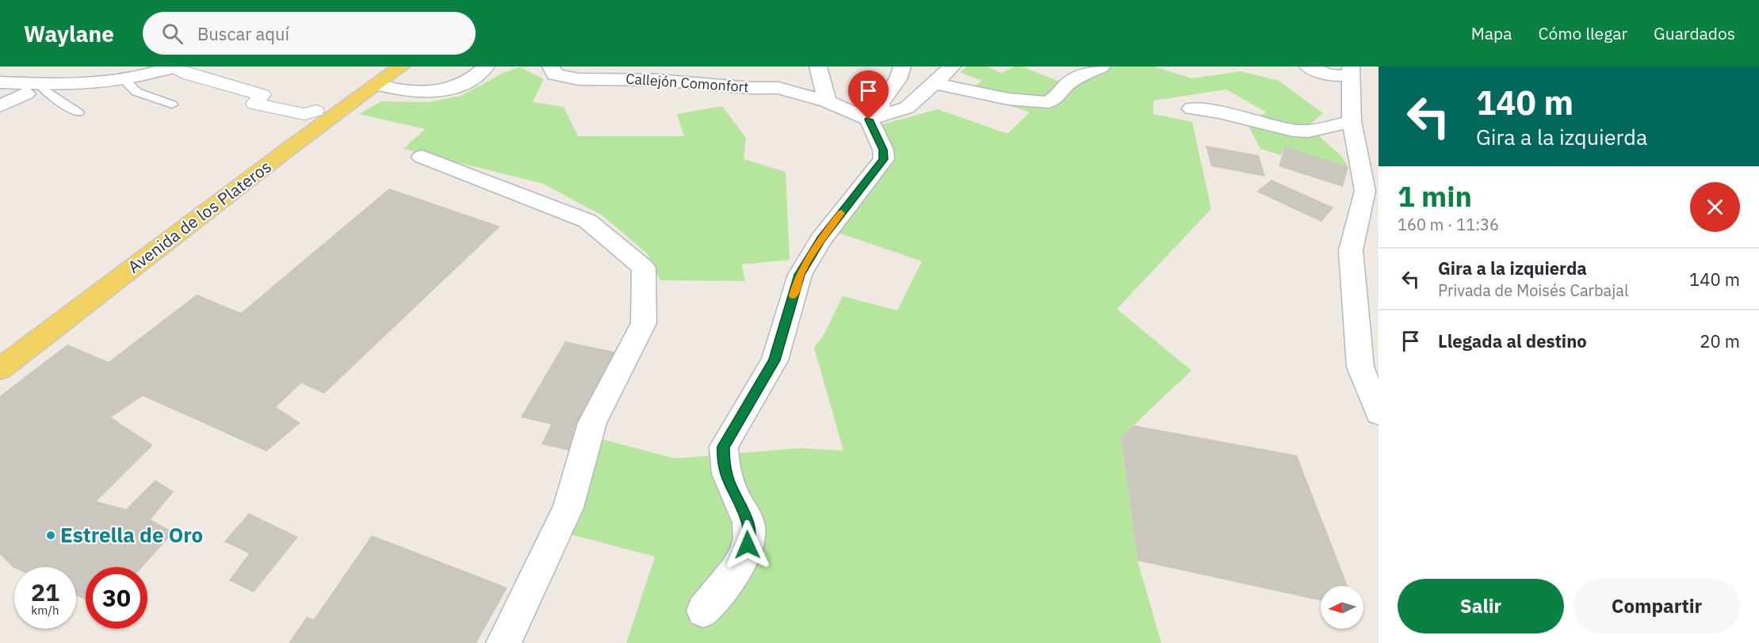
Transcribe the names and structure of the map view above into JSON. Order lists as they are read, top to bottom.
{
  "streets": {
    "main road": ["Avenida de los Plateros"],
    "street": ["Callejón Comonfort"]
  },
  "places": ["Estrella de Oro"],
  "north": "left",
  "page": {
    "header": "Waylane",
    "search": "Buscar aquí",
    "nav": ["Mapa", "Cómo llegar", "Guardados"],
    "turn": ["140 m", "Gira a la izquierda"],
    "heading": ["1 min", "160 m · 11:36"],
    "list": [
      {
        "name": "Gira a la izquierda",
        "note": "Privada de Moisés Carbajal",
        "value": "140 m"
      },
      {
        "name": "Llegada al destino",
        "value": "20 m"
      }
    ],
    "speed": "21 km/h",
    "limit": "30",
    "buttons": ["Salir", "Compartir"]
  }
}
